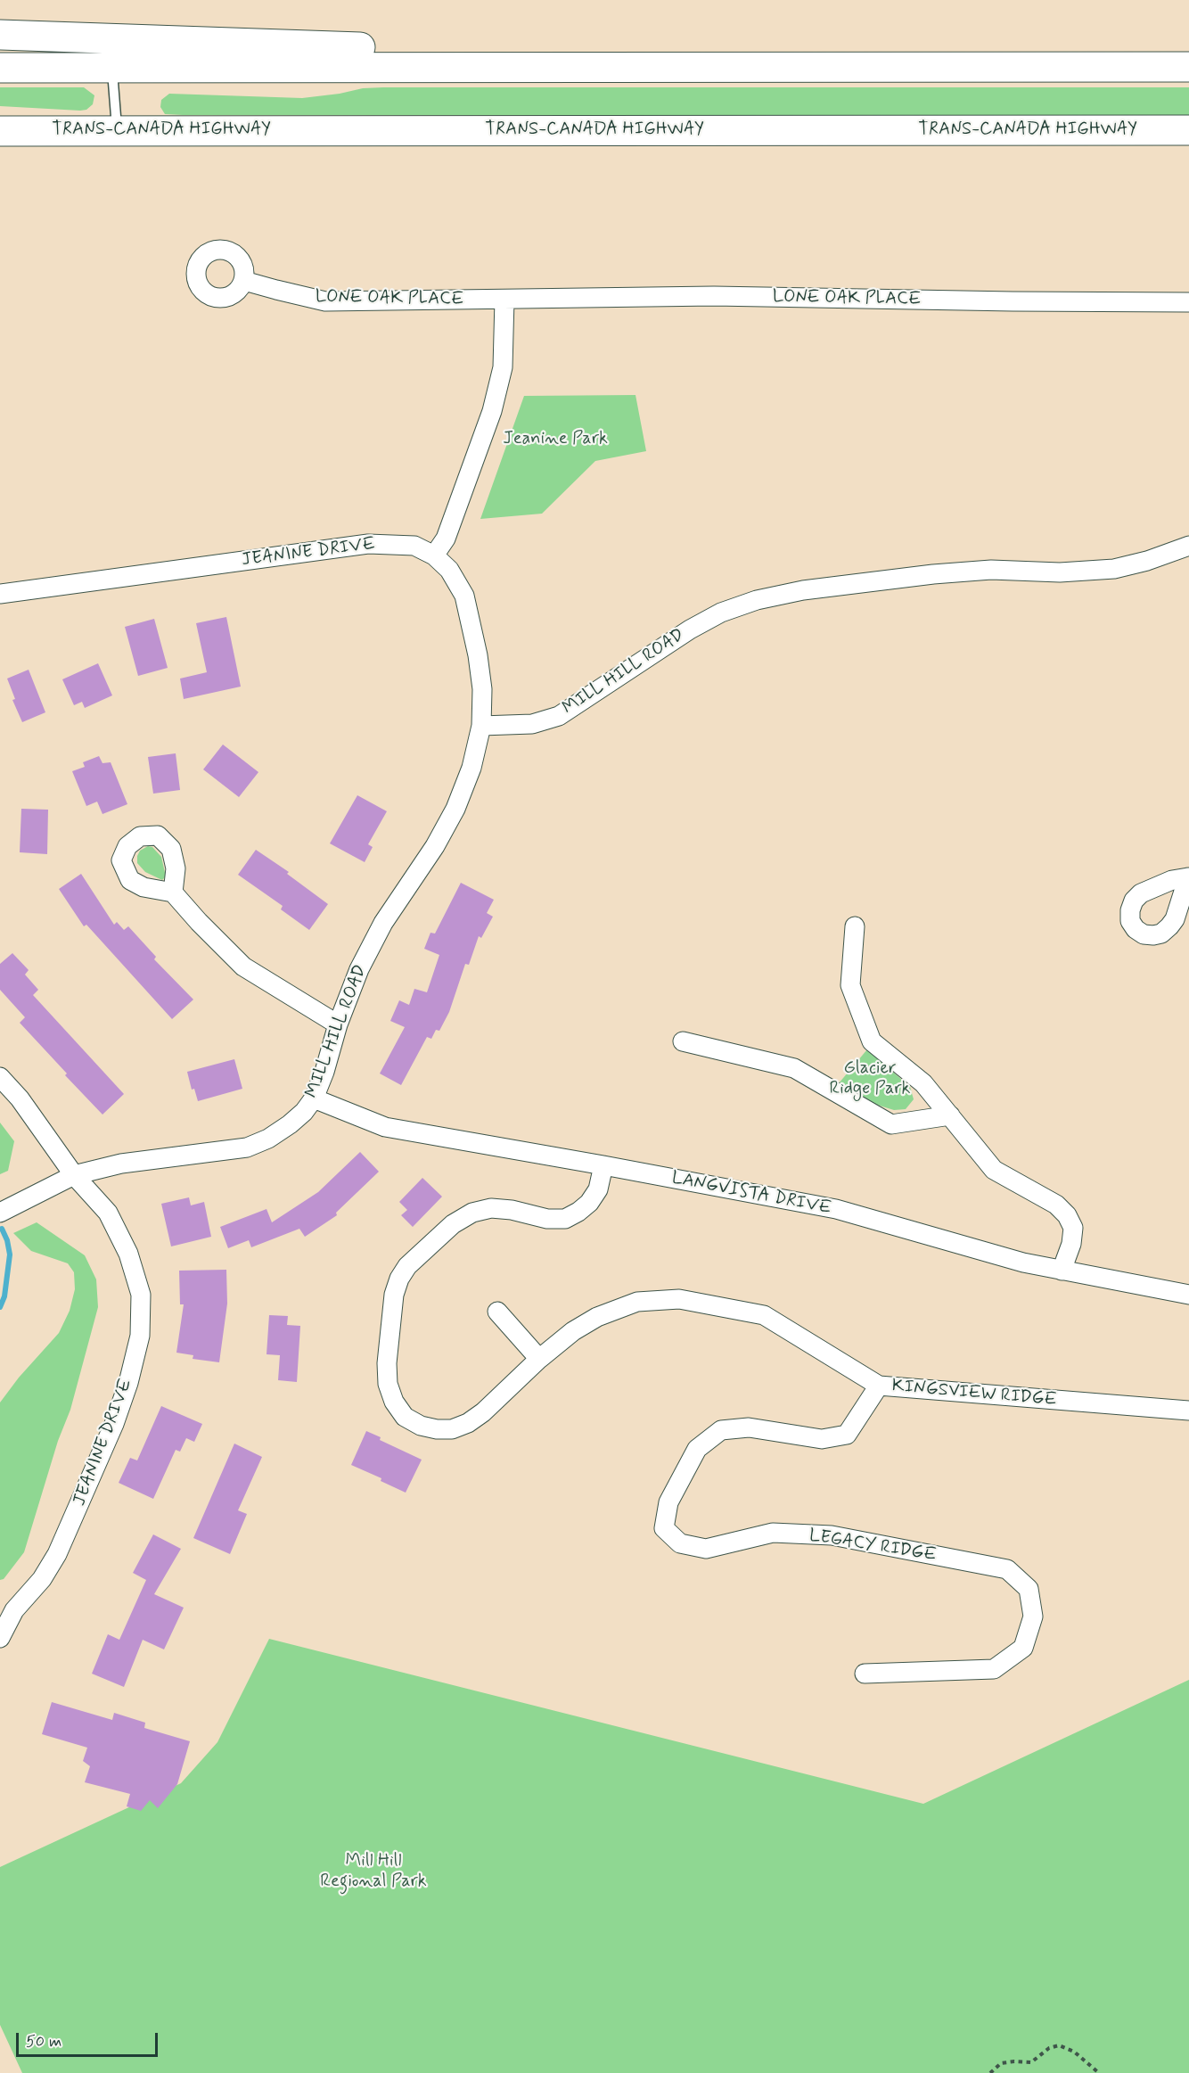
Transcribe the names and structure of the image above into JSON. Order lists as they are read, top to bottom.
{
  "streets": {
    "highway": ["TRANS-CANADA HIGHWAY"],
    "street": [
      "LONE OAK PLACE",
      "JEANINE DRIVE",
      "MILL HILL ROAD",
      "LANGVISTA DRIVE",
      "KINGSVIEW RIDGE",
      "LEGACY RIDGE"
    ]
  },
  "crossings": [
    ["JEANINE DRIVE", "MILL HILL ROAD"],
    ["MILL HILL ROAD", "LANGVISTA DRIVE"],
    ["LANGVISTA DRIVE", "KINGSVIEW RIDGE"],
    ["KINGSVIEW RIDGE", "LEGACY RIDGE"]
  ],
  "parks": ["Jeanine Park", "Glacier Ridge Park", "Mill Hill Regional Park"],
  "scale_bar": "50 m"
}
